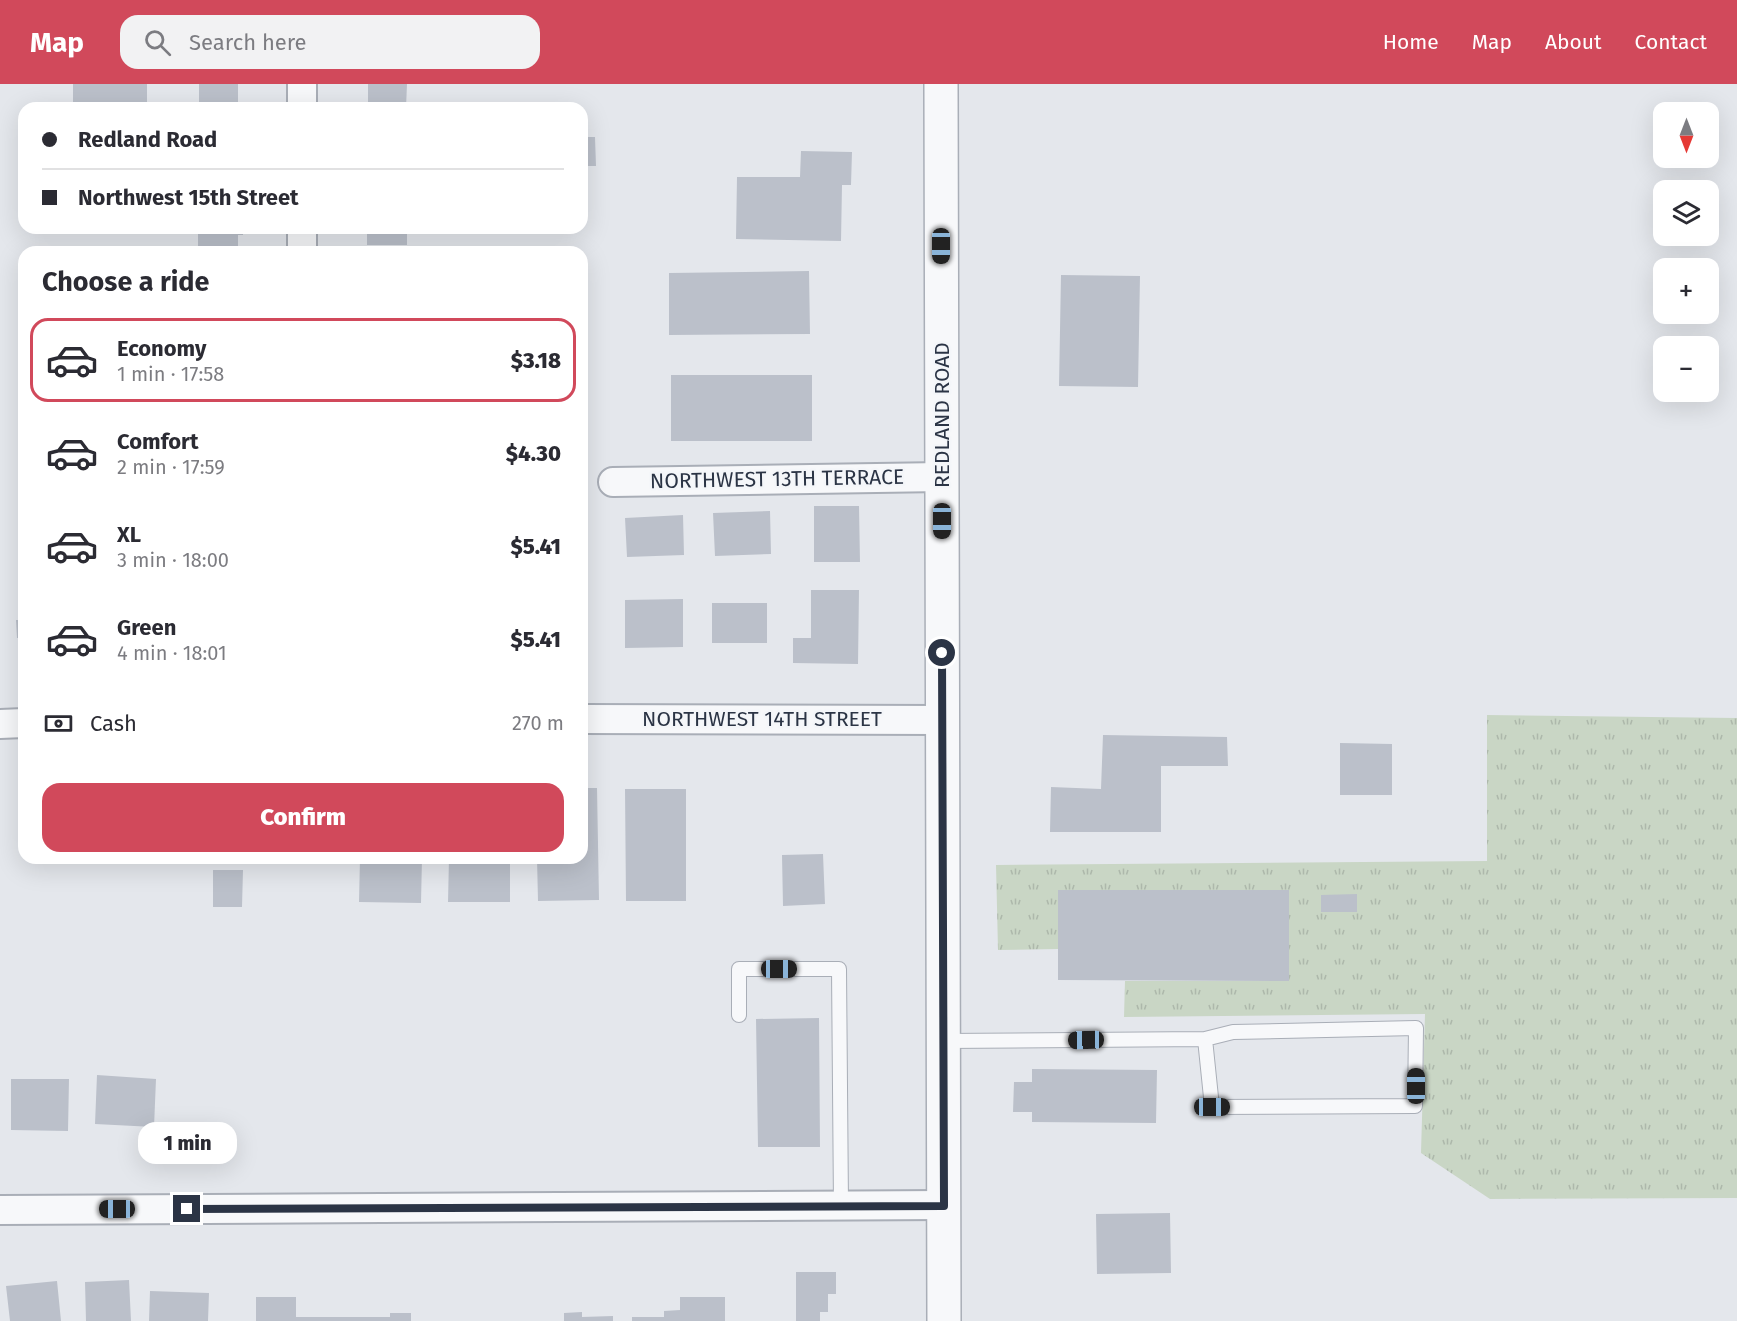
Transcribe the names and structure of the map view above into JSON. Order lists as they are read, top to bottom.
{
  "streets": {
    "street": ["REDLAND ROAD", "NORTHWEST 13TH TERRACE", "NORTHWEST 14TH STREET"]
  },
  "crossings": [
    ["REDLAND ROAD", "NORTHWEST 13TH TERRACE"],
    ["REDLAND ROAD", "NORTHWEST 14TH STREET"]
  ],
  "north": "bottom",
  "page": {
    "header": "Map",
    "search": "Search here",
    "nav": [
      "Home",
      "Map",
      "About",
      "Contact"
    ],
    "map_buttons": ["+", "−"],
    "banner": ["Redland Road", "Northwest 15th Street"],
    "heading": "Choose a ride",
    "list": [
      {
        "name": "Economy",
        "note": "1 min · 17:58",
        "value": "$3.18"
      },
      {
        "name": "Comfort",
        "note": "2 min · 17:59",
        "value": "$4.30"
      },
      {
        "name": "XL",
        "note": "3 min · 18:00",
        "value": "$5.41"
      },
      {
        "name": "Green",
        "note": "4 min · 18:01",
        "value": "$5.41"
      }
    ],
    "pay": ["Cash", "270 m"],
    "buttons": "Confirm",
    "bubble": "1 min"
  }
}
